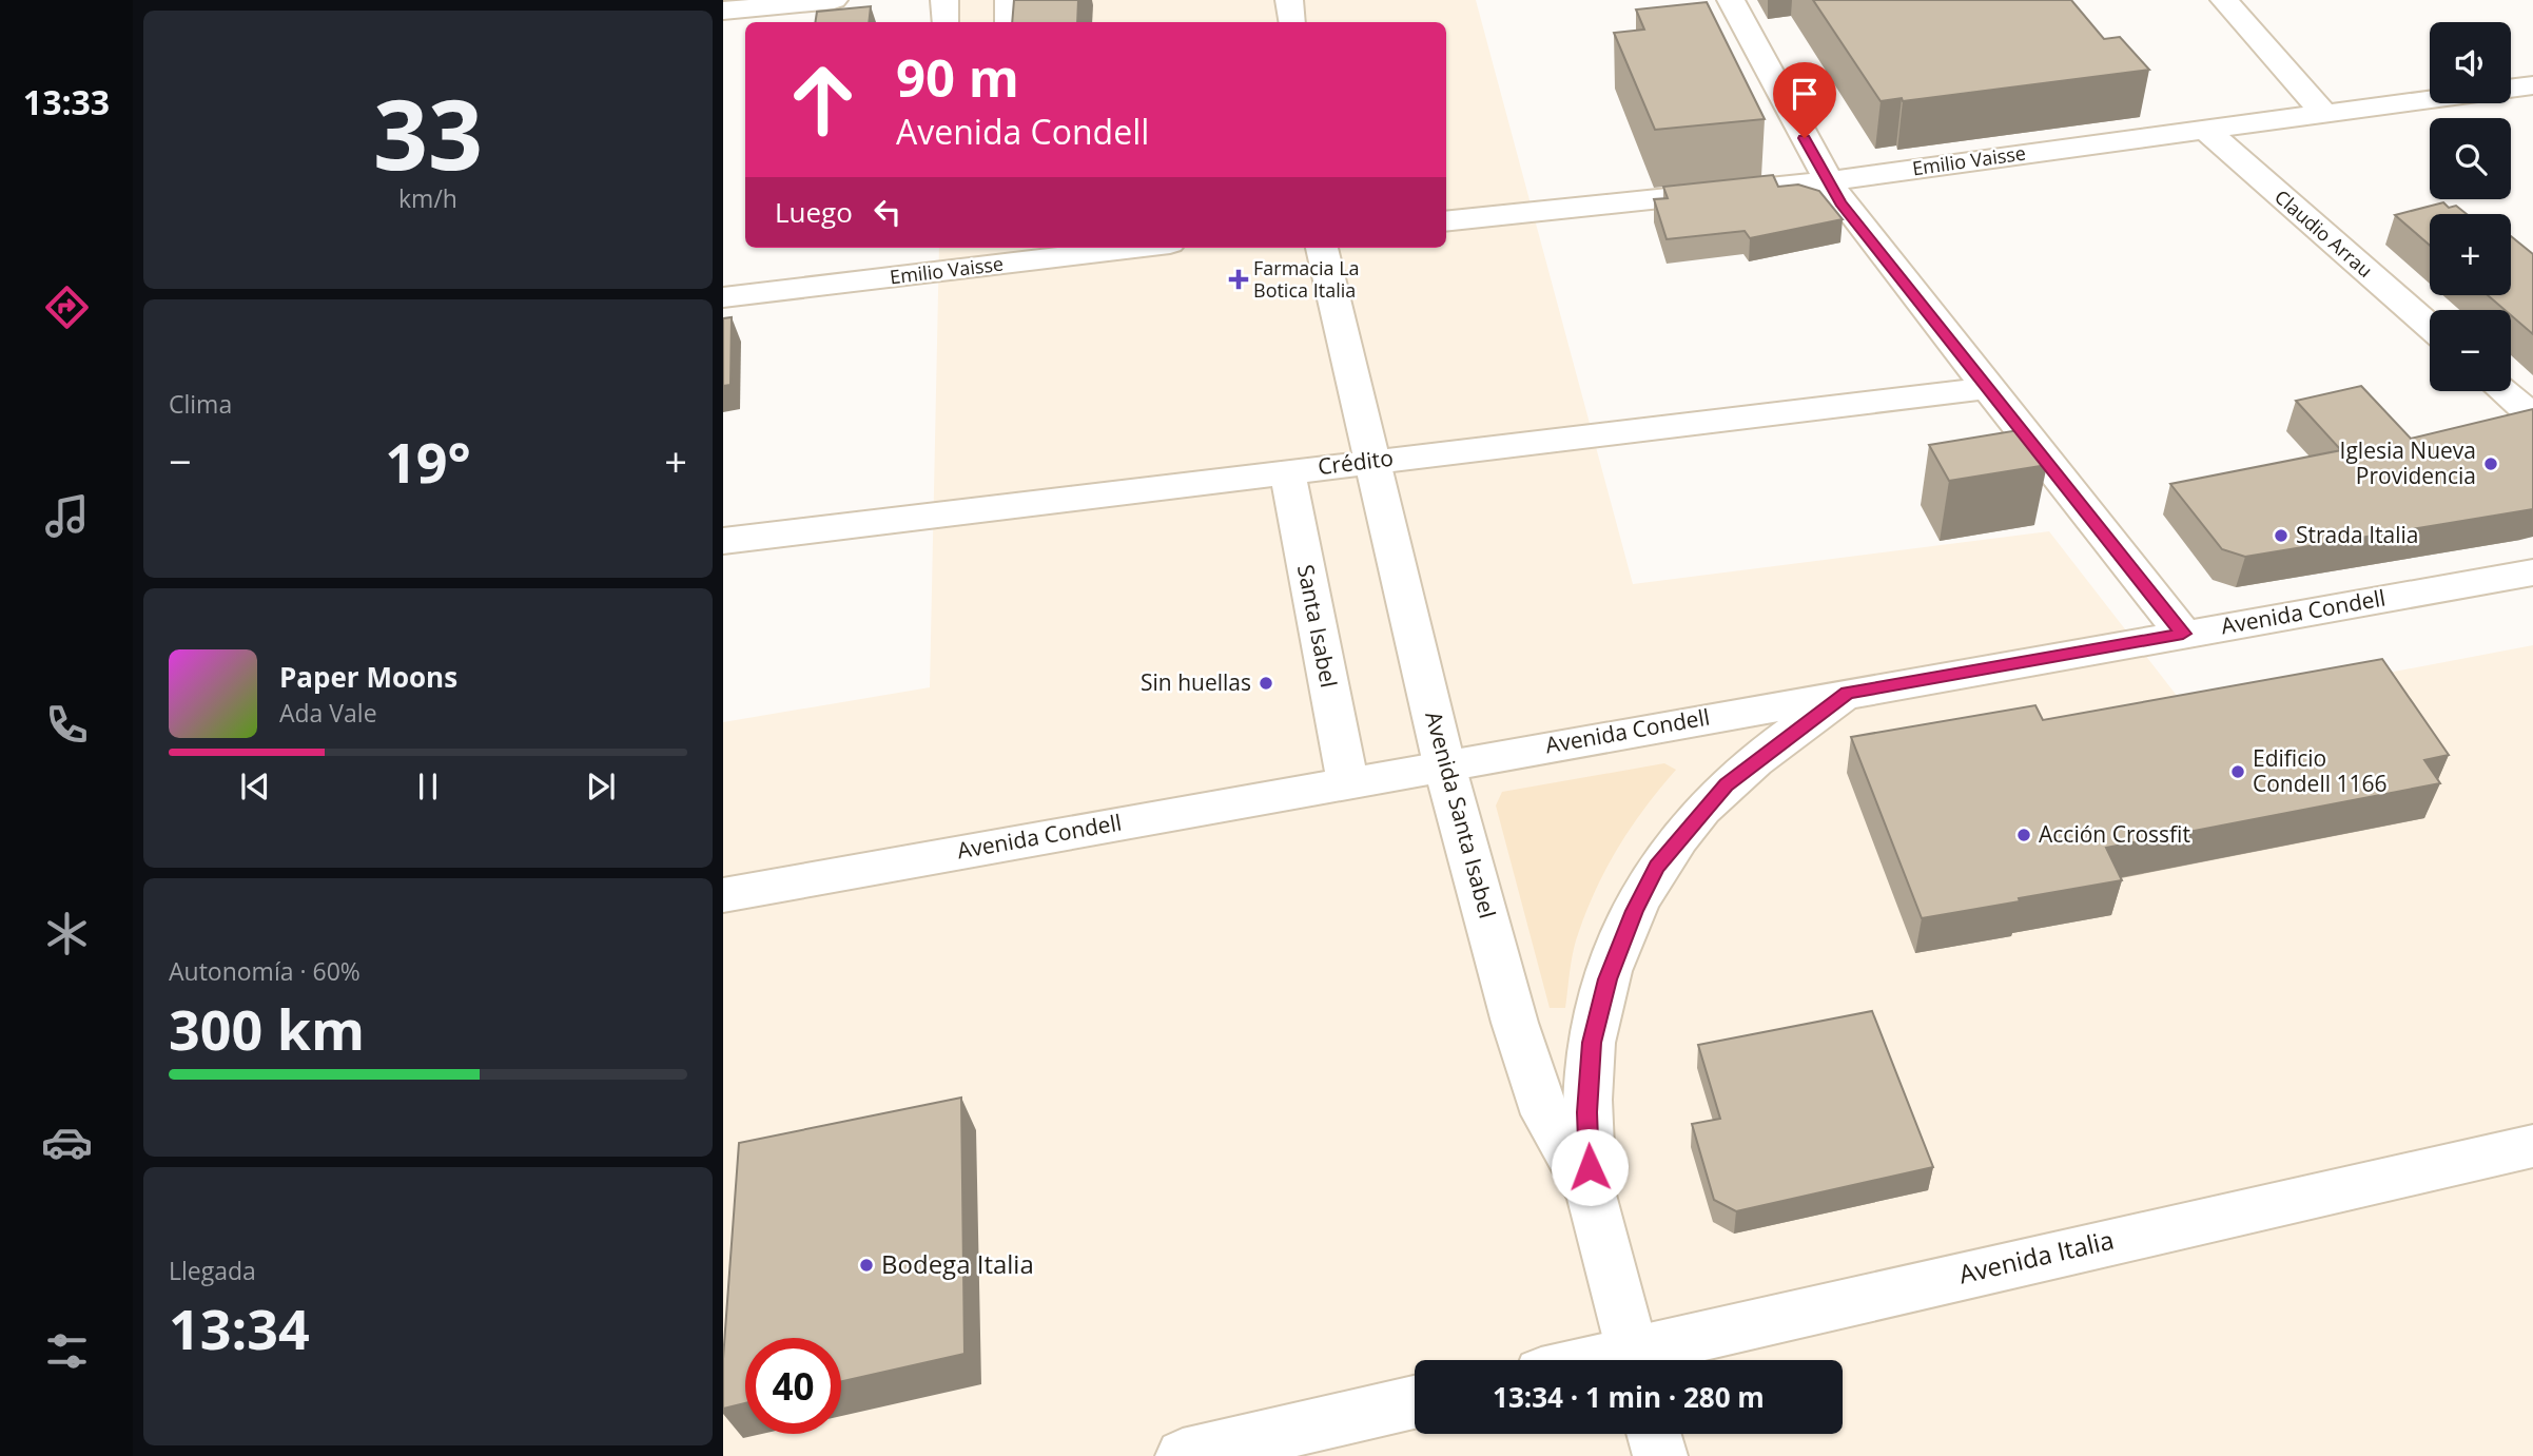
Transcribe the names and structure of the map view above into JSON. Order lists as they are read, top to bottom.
{
  "streets": {
    "street": [
      "Emilio Vaisse",
      "Claudio Arrau",
      "Crédito",
      "Avenida Condell",
      "Santa Isabel",
      "Avenida Santa Isabel",
      "Avenida Italia"
    ]
  },
  "crossings": [
    ["Emilio Vaisse", "Claudio Arrau"],
    ["Crédito", "Santa Isabel"],
    ["Crédito", "Avenida Santa Isabel"],
    ["Avenida Condell", "Santa Isabel"],
    ["Avenida Condell", "Avenida Santa Isabel"]
  ],
  "places": {
    "health": ["Farmacia La Botica Italia"],
    "other": [
      "Iglesia Nueva Providencia",
      "Strada Italia",
      "Sin huellas",
      "Edificio Condell 1166",
      "Acción Crossfit",
      "Bodega Italia"
    ]
  },
  "page": {
    "tabs": "13:33",
    "tile": [
      ["33", "km/h"],
      "Clima",
      ["Autonomía · 60%", "300 km"],
      ["Llegada", "13:34"]
    ],
    "map_buttons": ["+", "−"],
    "turn": ["90 m", "Avenida Condell"],
    "then": "Luego",
    "heat": ["−", "19°", "+"],
    "song": ["Paper Moons", "Ada Vale"],
    "limit": "40",
    "trip": "13:34 · 1 min · 280 m"
  }
}
